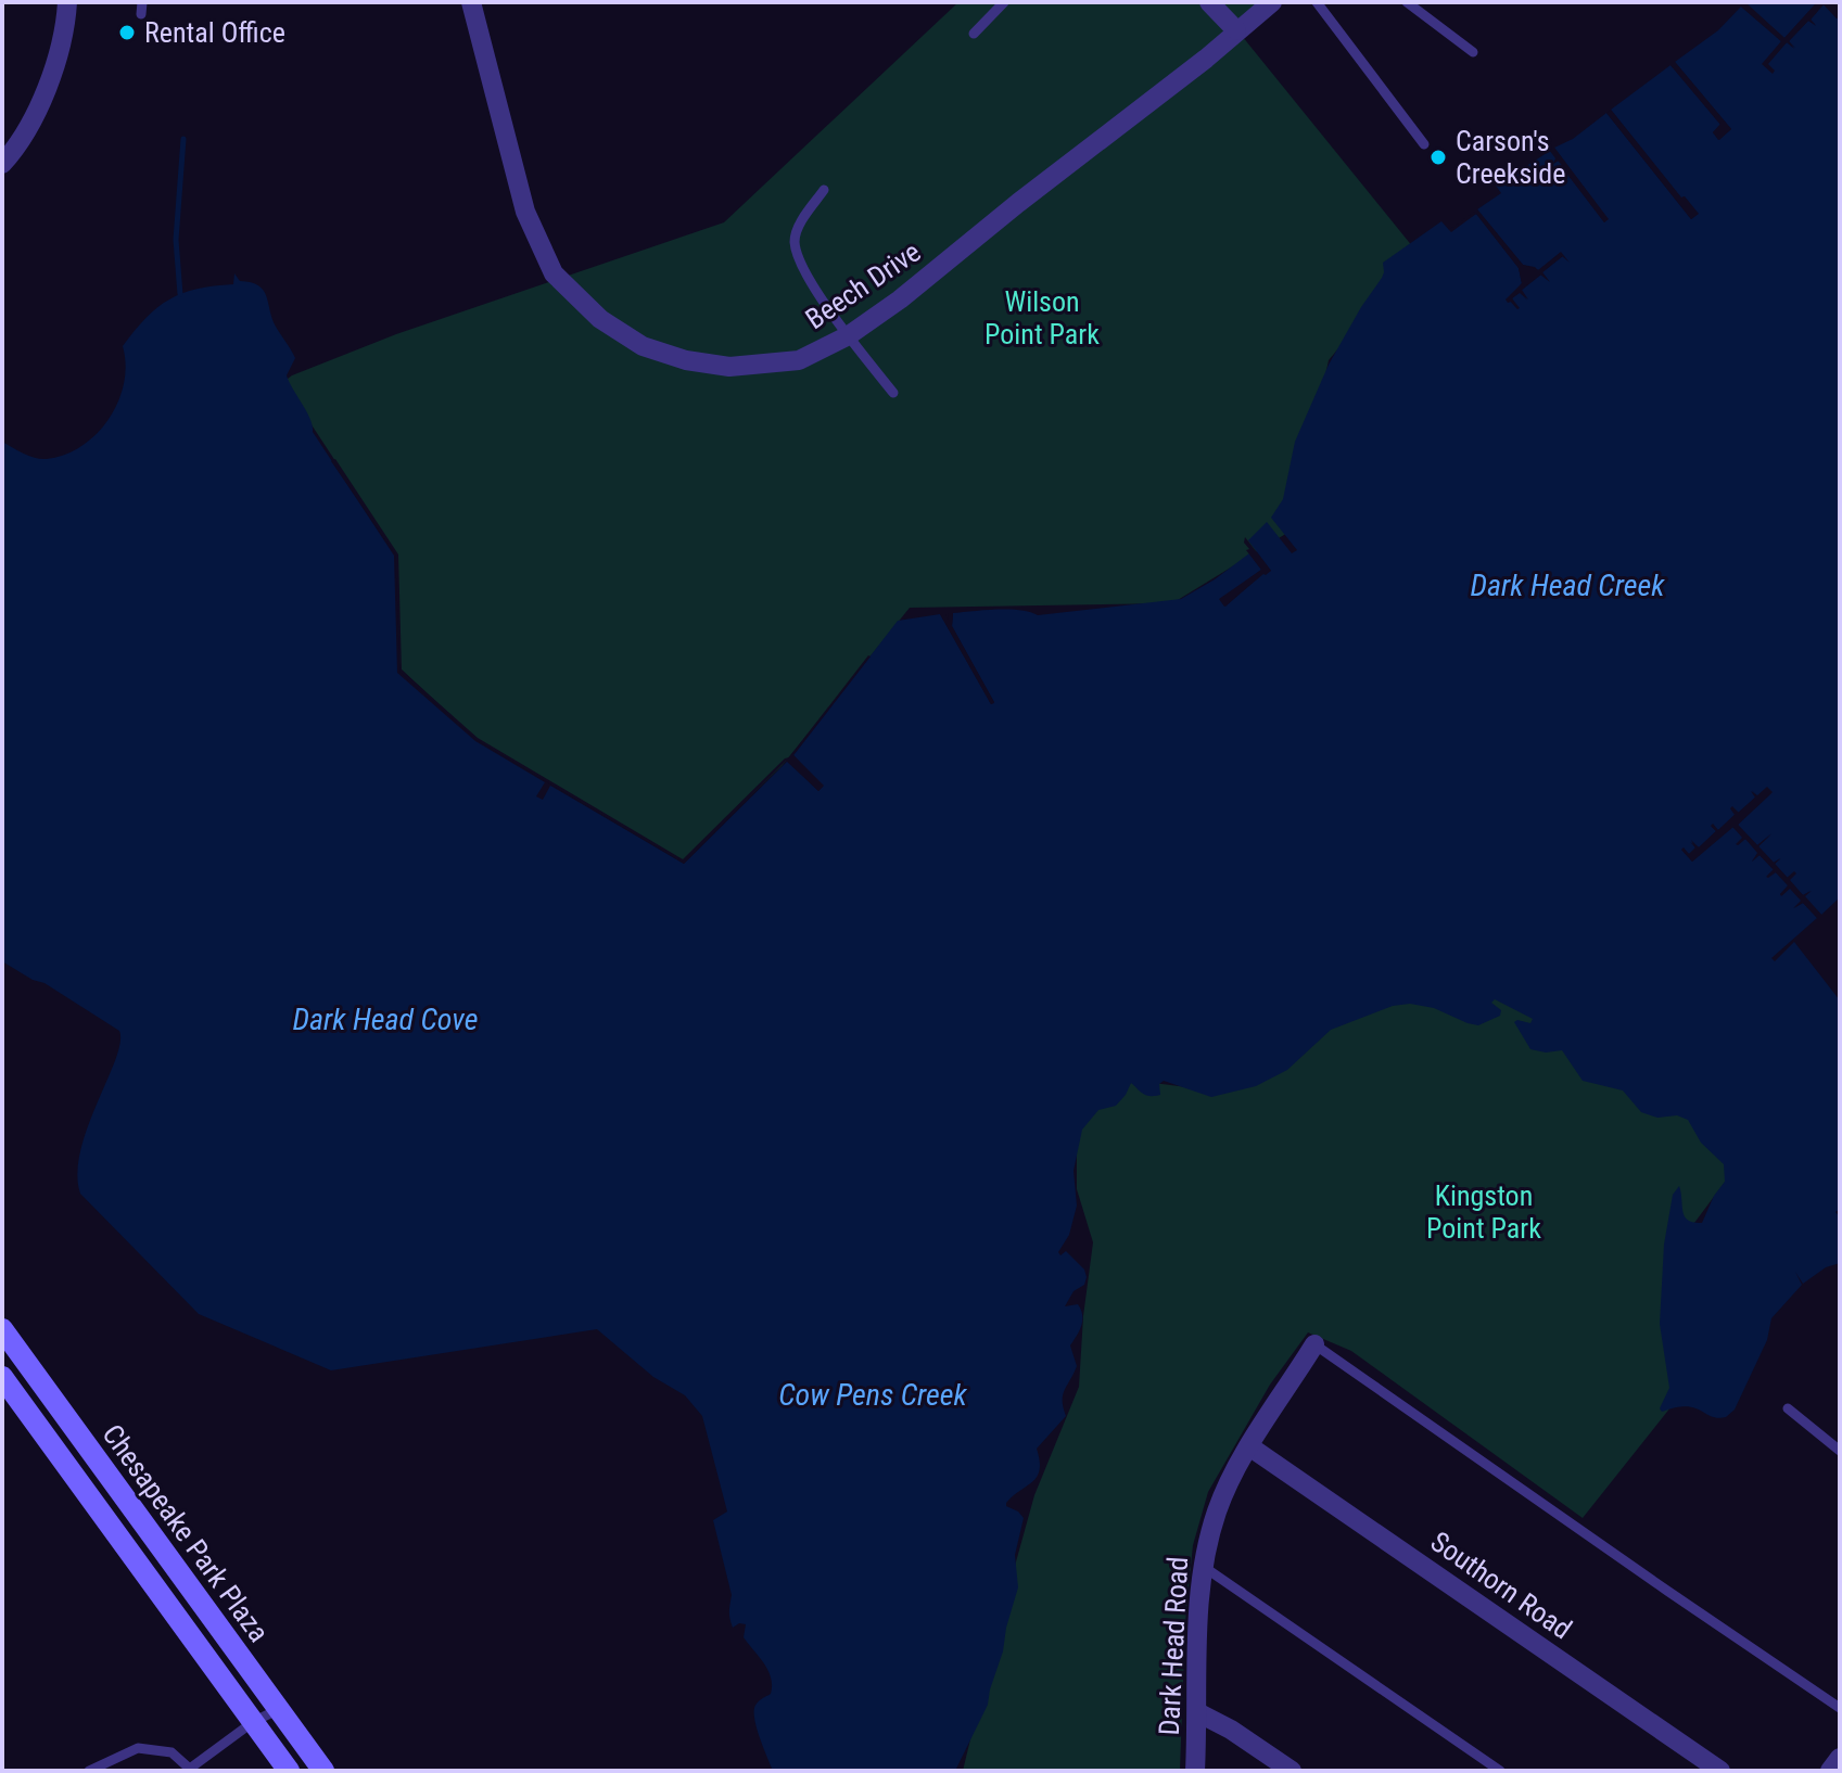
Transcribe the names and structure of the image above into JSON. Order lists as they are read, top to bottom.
{
  "streets": {
    "street": [
      "Beech Drive",
      "Chesapeake Park Plaza",
      "Southorn Road",
      "Dark Head Road"
    ]
  },
  "crossings": [
    ["Southorn Road", "Dark Head Road"]
  ],
  "water": ["Dark Head Creek", "Dark Head Cove", "Cow Pens Creek"],
  "parks": ["Wilson Point Park", "Kingston Point Park"],
  "places": ["Rental Office", "Carson's Creekside"]
}
